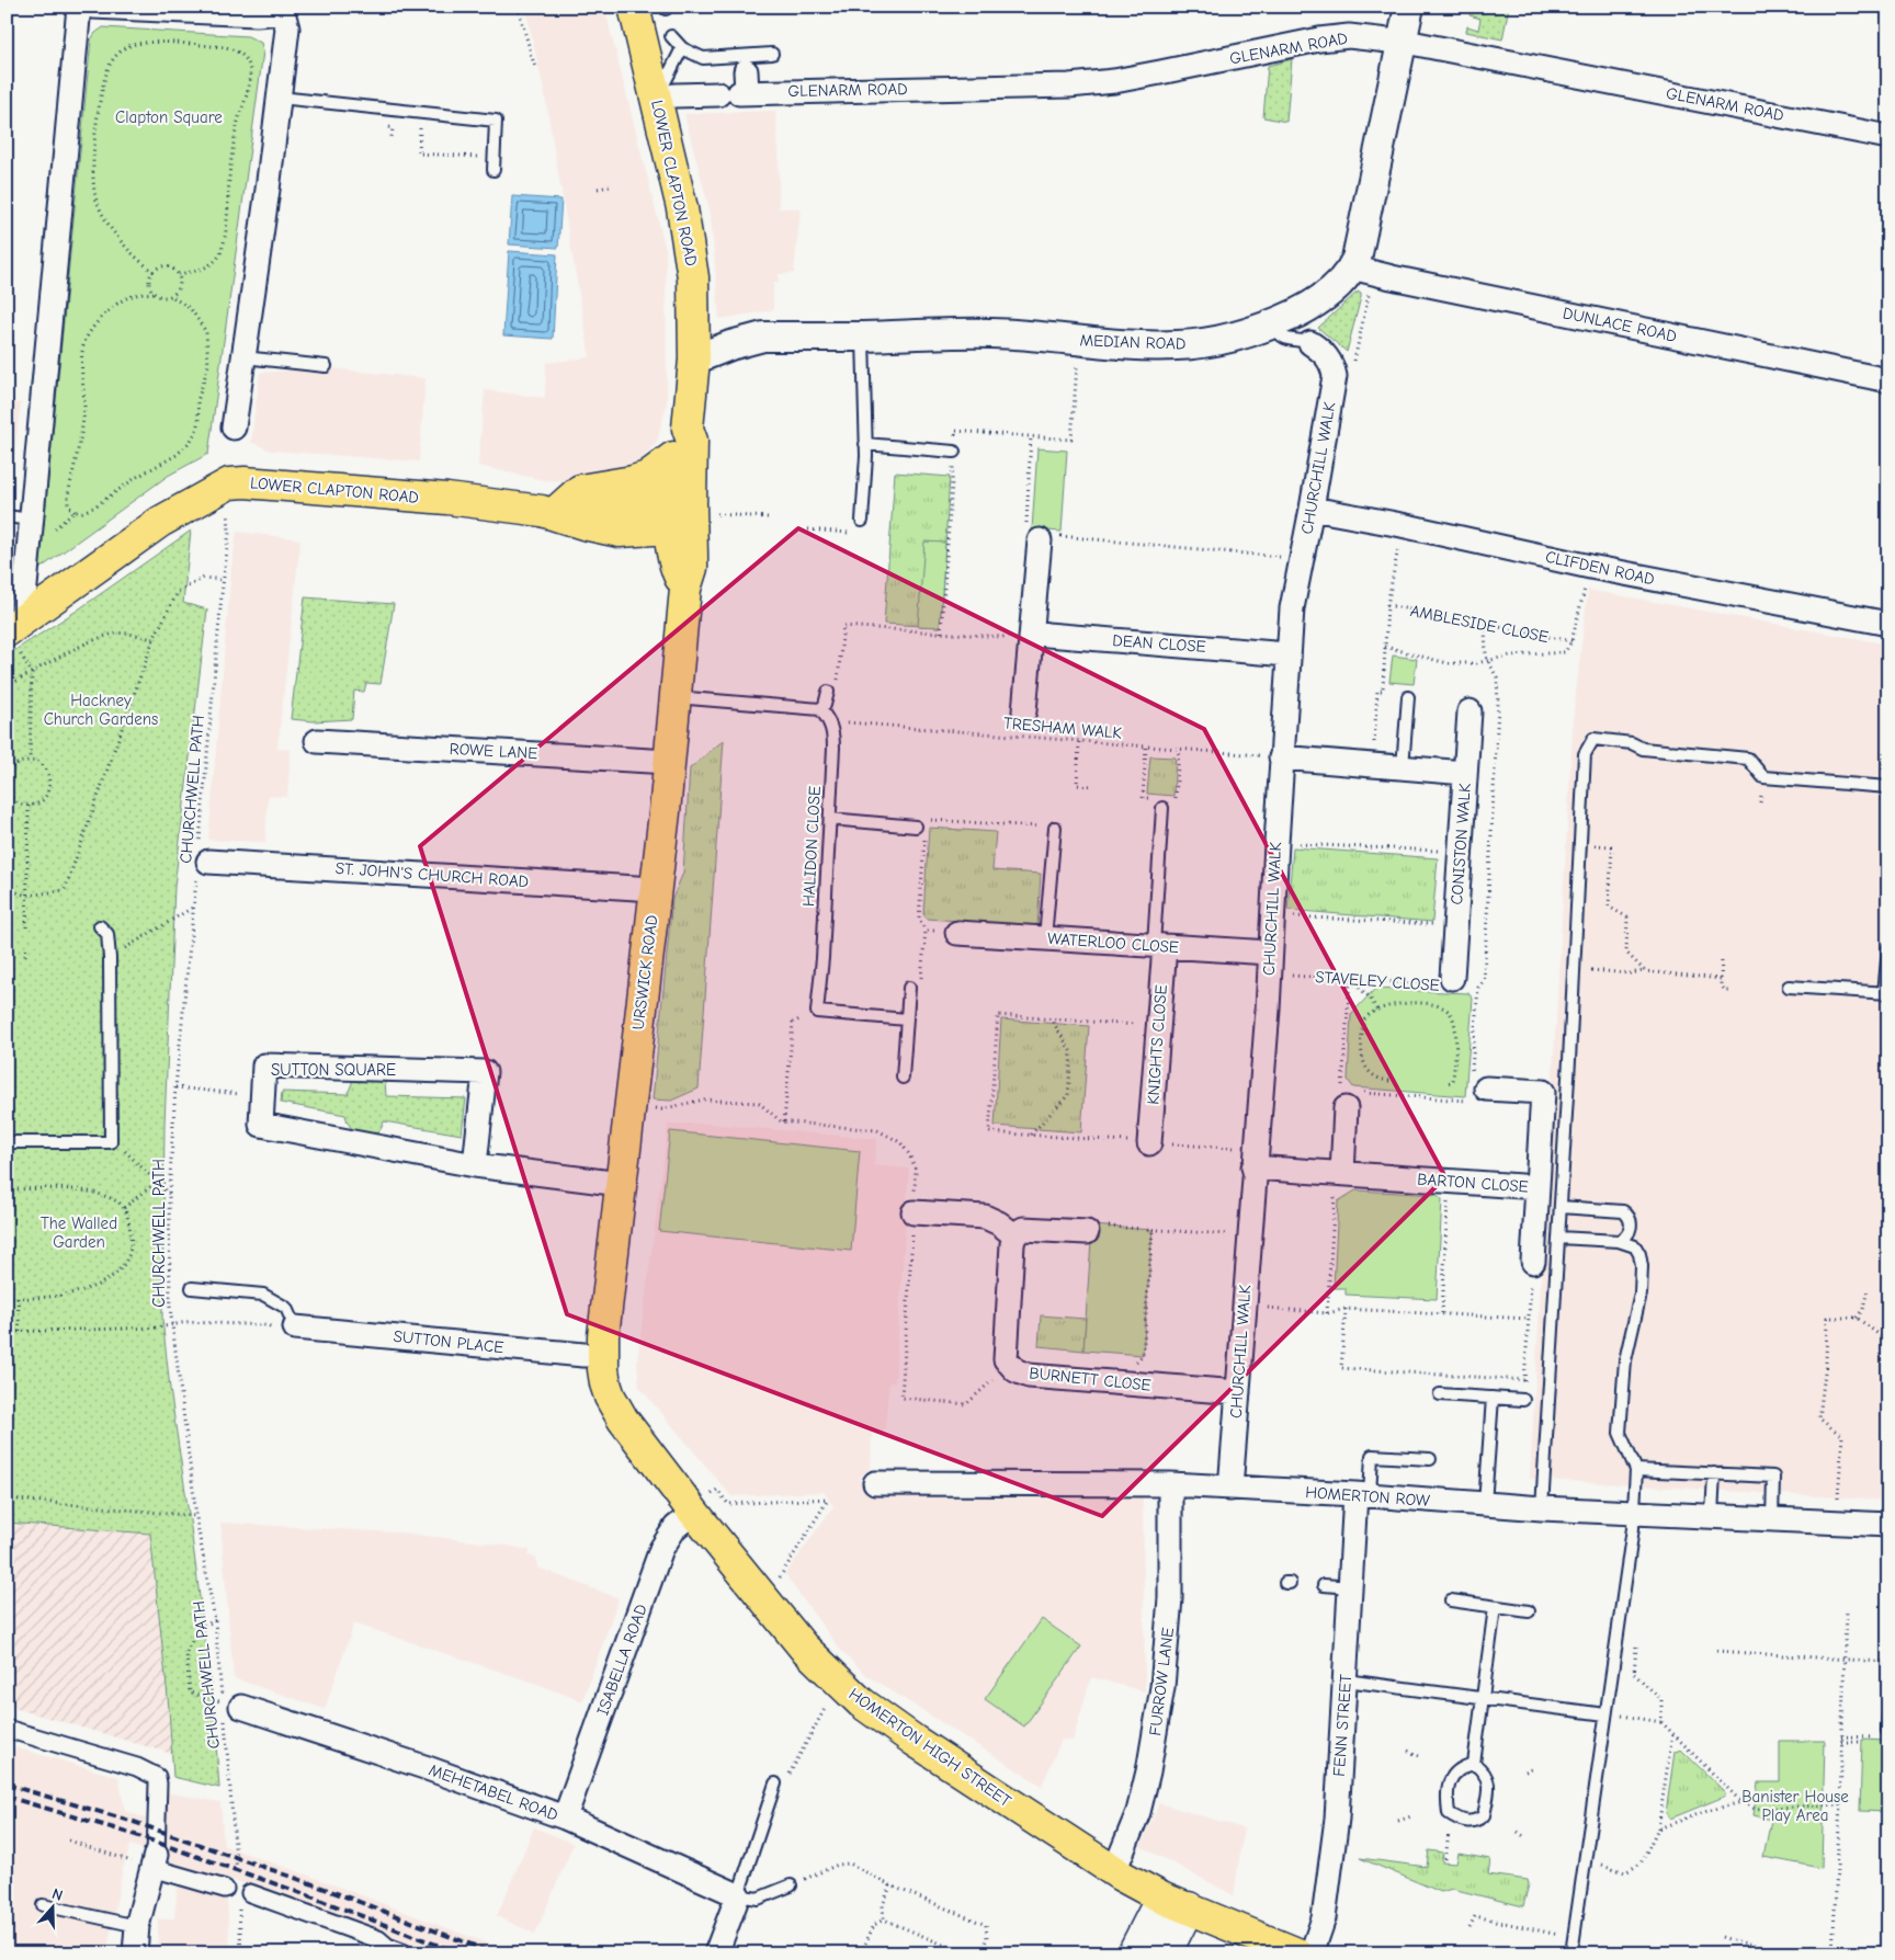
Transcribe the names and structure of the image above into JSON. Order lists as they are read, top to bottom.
{
  "streets": {
    "main road": ["LOWER CLAPTON ROAD", "URSWICK ROAD", "HOMERTON HIGH STREET"],
    "street": [
      "GLENARM ROAD",
      "DUNLACE ROAD",
      "MEDIAN ROAD",
      "CHURCHILL WALK",
      "CLIFDEN ROAD",
      "DEAN CLOSE",
      "ROWE LANE",
      "CONISTON WALK",
      "ST. JOHN'S CHURCH ROAD",
      "WATERLOO CLOSE",
      "KNIGHTS CLOSE",
      "SUTTON SQUARE",
      "BARTON CLOSE",
      "SUTTON PLACE",
      "BURNETT CLOSE",
      "HOMERTON ROW",
      "ISABELLA ROAD",
      "FURROW LANE",
      "FENN STREET",
      "MEHETABEL ROAD"
    ],
    "lane": ["HALIDON CLOSE"],
    "path": [
      "AMBLESIDE CLOSE",
      "TRESHAM WALK",
      "CHURCHWELL PATH",
      "STAVELEY CLOSE"
    ]
  },
  "crossings": [
    ["GLENARM ROAD", "LOWER CLAPTON ROAD"],
    ["GLENARM ROAD", "MEDIAN ROAD"],
    ["LOWER CLAPTON ROAD", "MEDIAN ROAD"],
    ["LOWER CLAPTON ROAD", "URSWICK ROAD"],
    ["DUNLACE ROAD", "MEDIAN ROAD"],
    ["MEDIAN ROAD", "CHURCHILL WALK"],
    ["CHURCHILL WALK", "CLIFDEN ROAD"],
    ["CHURCHILL WALK", "DEAN CLOSE"],
    ["CHURCHILL WALK", "TRESHAM WALK"],
    ["CHURCHILL WALK", "WATERLOO CLOSE"],
    ["CHURCHILL WALK", "BARTON CLOSE"],
    ["CHURCHILL WALK", "BURNETT CLOSE"],
    ["CHURCHILL WALK", "HOMERTON ROW"],
    ["CLIFDEN ROAD", "AMBLESIDE CLOSE"],
    ["ROWE LANE", "URSWICK ROAD"],
    ["CHURCHWELL PATH", "ST. JOHN'S CHURCH ROAD"],
    ["CHURCHWELL PATH", "MEHETABEL ROAD"],
    ["CONISTON WALK", "STAVELEY CLOSE"],
    ["ST. JOHN'S CHURCH ROAD", "URSWICK ROAD"],
    ["WATERLOO CLOSE", "KNIGHTS CLOSE"],
    ["URSWICK ROAD", "SUTTON SQUARE"],
    ["URSWICK ROAD", "SUTTON PLACE"],
    ["URSWICK ROAD", "HOMERTON HIGH STREET"],
    ["SUTTON PLACE", "HOMERTON HIGH STREET"],
    ["HOMERTON ROW", "FURROW LANE"],
    ["HOMERTON ROW", "FENN STREET"],
    ["ISABELLA ROAD", "HOMERTON HIGH STREET"],
    ["ISABELLA ROAD", "MEHETABEL ROAD"],
    ["FURROW LANE", "HOMERTON HIGH STREET"]
  ],
  "parks": [
    "Clapton Square",
    "Hackney Church Gardens",
    "The Walled Garden",
    "Banister House Play Area"
  ],
  "north": "top"
}
